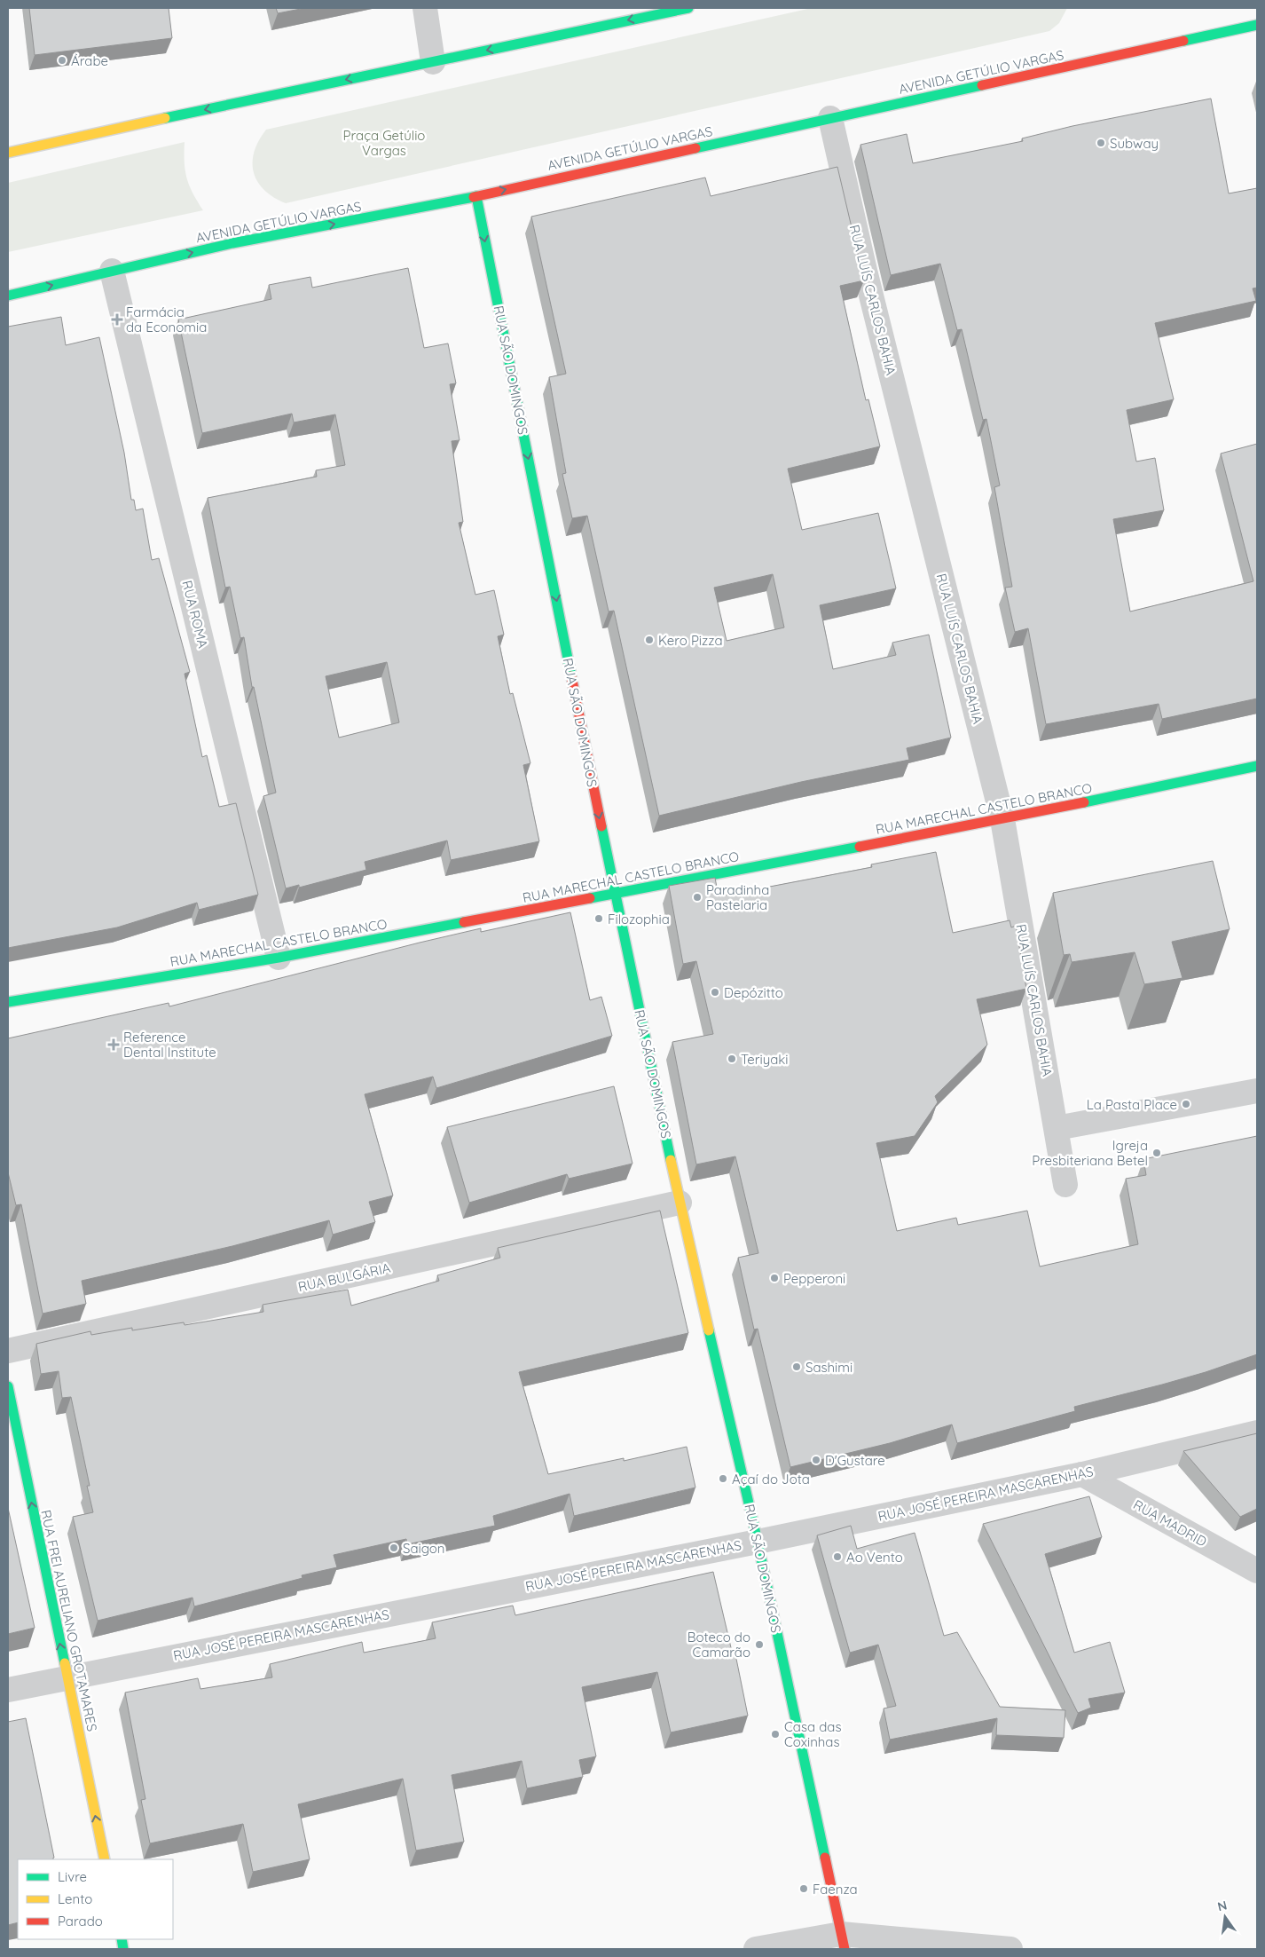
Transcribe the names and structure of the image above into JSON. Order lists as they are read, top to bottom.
{
  "streets": {
    "street": [
      "AVENIDA GETÚLIO VARGAS",
      "RUA LUÍS CARLOS BAHIA",
      "RUA SÃO DOMINGOS",
      "RUA ROMA",
      "RUA MARECHAL CASTELO BRANCO",
      "RUA BULGÁRIA",
      "RUA JOSÉ PEREIRA MASCARENHAS",
      "RUA MADRID",
      "RUA FREI AURELIANO GROTAMARES"
    ]
  },
  "crossings": [
    ["AVENIDA GETÚLIO VARGAS", "RUA LUÍS CARLOS BAHIA"],
    ["AVENIDA GETÚLIO VARGAS", "RUA SÃO DOMINGOS"],
    ["AVENIDA GETÚLIO VARGAS", "RUA ROMA"],
    ["RUA LUÍS CARLOS BAHIA", "RUA MARECHAL CASTELO BRANCO"],
    ["RUA SÃO DOMINGOS", "RUA MARECHAL CASTELO BRANCO"],
    ["RUA SÃO DOMINGOS", "RUA BULGÁRIA"],
    ["RUA SÃO DOMINGOS", "RUA JOSÉ PEREIRA MASCARENHAS"],
    ["RUA ROMA", "RUA MARECHAL CASTELO BRANCO"],
    ["RUA JOSÉ PEREIRA MASCARENHAS", "RUA MADRID"],
    ["RUA JOSÉ PEREIRA MASCARENHAS", "RUA FREI AURELIANO GROTAMARES"]
  ],
  "one_way": ["AVENIDA GETÚLIO VARGAS", "RUA SÃO DOMINGOS", "RUA FREI AURELIANO GROTAMARES"],
  "parks": ["Praça Getúlio Vargas"],
  "places": {
    "other": [
      "Árabe",
      "Subway",
      "Kero Pizza",
      "Paradinha Pastelaria",
      "Filozophia",
      "Depózitto",
      "Teriyaki",
      "La Pasta Place",
      "Igreja Presbiteriana Betel",
      "Pepperoni",
      "Sashimi",
      "D'Gustare",
      "Açaí do Jota",
      "Saigon",
      "Ao Vento",
      "Boteco do Camarão",
      "Casa das Coxinhas",
      "Faenza"
    ],
    "health": ["Farmácia da Economia", "Reference Dental Institute"]
  },
  "legend": ["Livre", "Lento", "Parado"],
  "north": "top"
}
